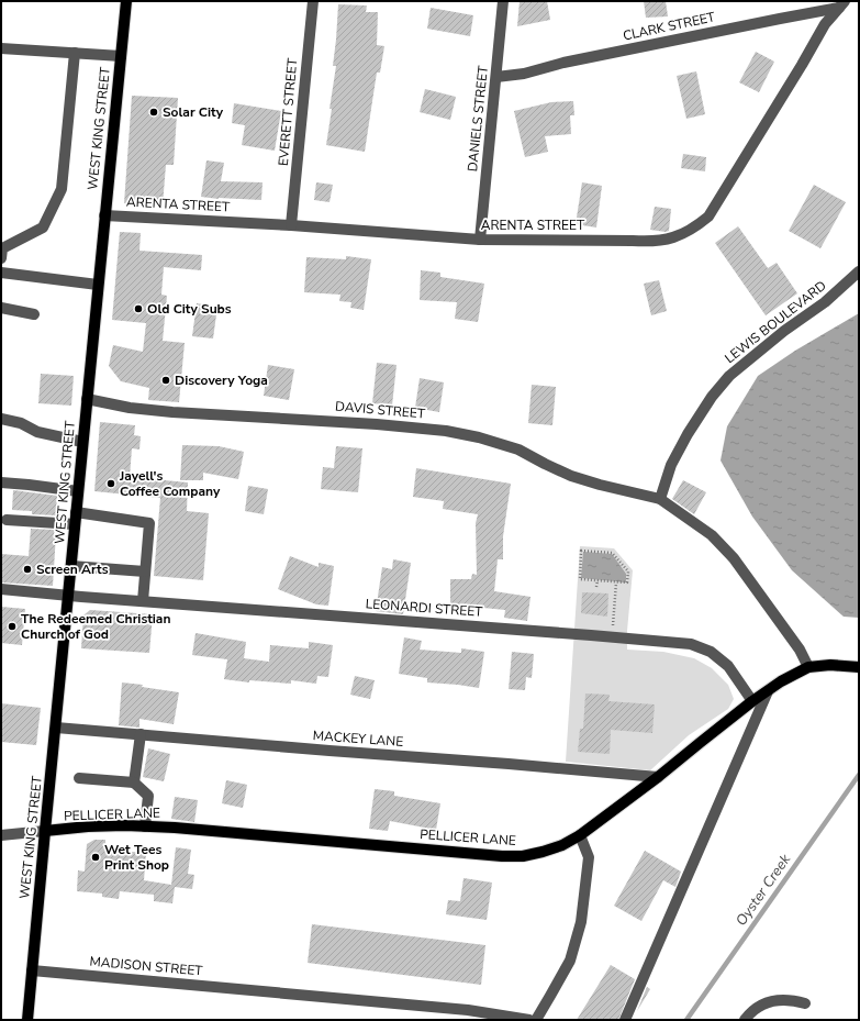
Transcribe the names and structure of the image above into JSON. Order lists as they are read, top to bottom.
{
  "streets": {
    "main road": ["WEST KING STREET", "PELLICER LANE"],
    "street": [
      "CLARK STREET",
      "EVERETT STREET",
      "DANIELS STREET",
      "ARENTA STREET",
      "LEWIS BOULEVARD",
      "DAVIS STREET",
      "LEONARDI STREET",
      "MACKEY LANE",
      "MADISON STREET"
    ]
  },
  "crossings": [
    ["CLARK STREET", "DANIELS STREET"],
    ["CLARK STREET", "ARENTA STREET"],
    ["EVERETT STREET", "ARENTA STREET"],
    ["DANIELS STREET", "ARENTA STREET"],
    ["WEST KING STREET", "ARENTA STREET"],
    ["WEST KING STREET", "DAVIS STREET"],
    ["WEST KING STREET", "LEONARDI STREET"],
    ["WEST KING STREET", "MACKEY LANE"],
    ["WEST KING STREET", "PELLICER LANE"],
    ["WEST KING STREET", "MADISON STREET"],
    ["LEWIS BOULEVARD", "DAVIS STREET"],
    ["LEONARDI STREET", "PELLICER LANE"],
    ["MACKEY LANE", "PELLICER LANE"]
  ],
  "water": ["Oyster Creek"],
  "places": [
    "Solar City",
    "Old City Subs",
    "Discovery Yoga",
    "Jayell's Coffee Company",
    "Screen Arts",
    "The Redeemed Christian Church of God",
    "Wet Tees Print Shop"
  ]
}
